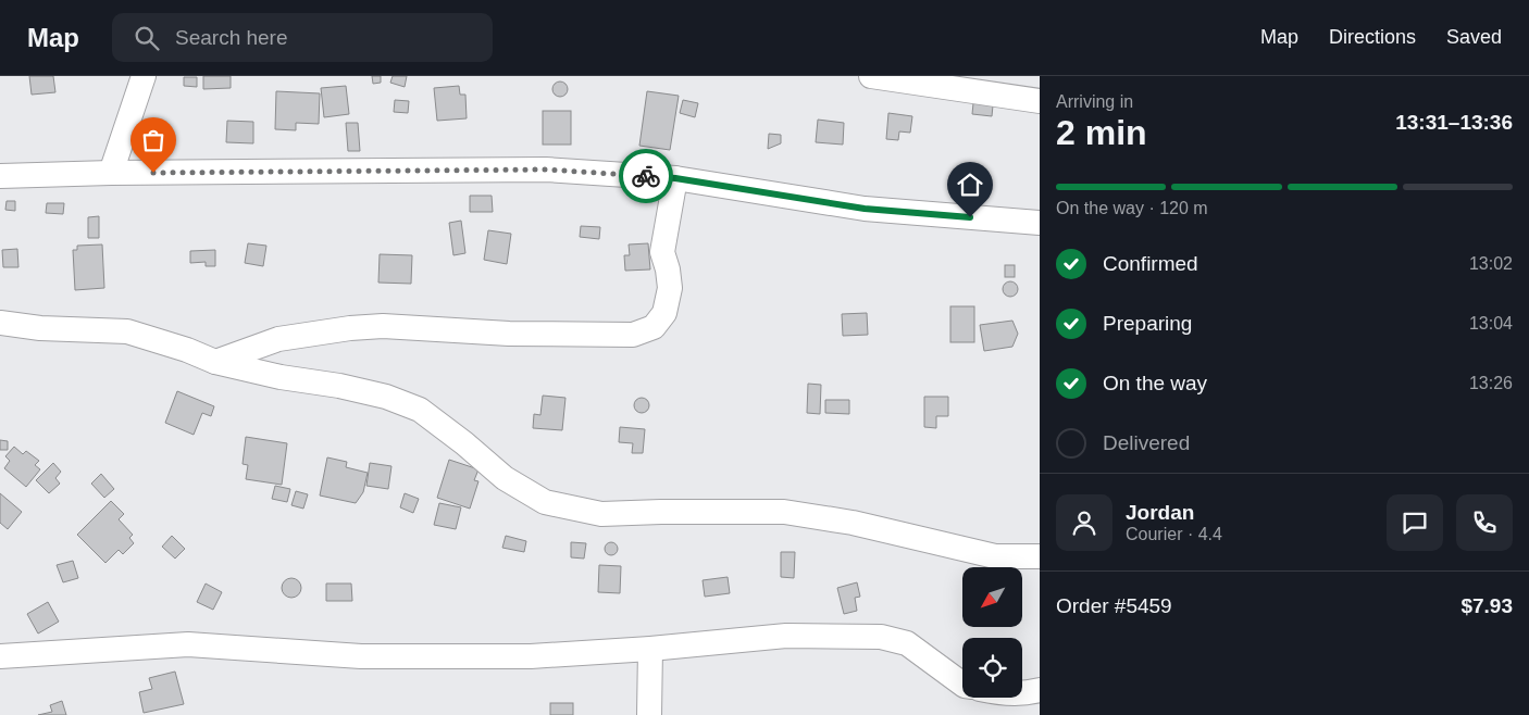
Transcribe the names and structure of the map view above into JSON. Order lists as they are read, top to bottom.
{
  "north": "bottom left",
  "page": {
    "header": "Map",
    "search": "Search here",
    "nav": ["Map", "Directions", "Saved"],
    "heading": ["2 min", "Arriving in", "13:31–13:36"],
    "panel": [
      "Jordan",
      "Courier · 4.4",
      "Order #5459",
      "$7.93"
    ],
    "bar": "On the way · 120 m",
    "list": [
      ["Confirmed", "13:02"],
      ["Preparing", "13:04"],
      ["On the way", "13:26"],
      "Delivered"
    ]
  }
}
